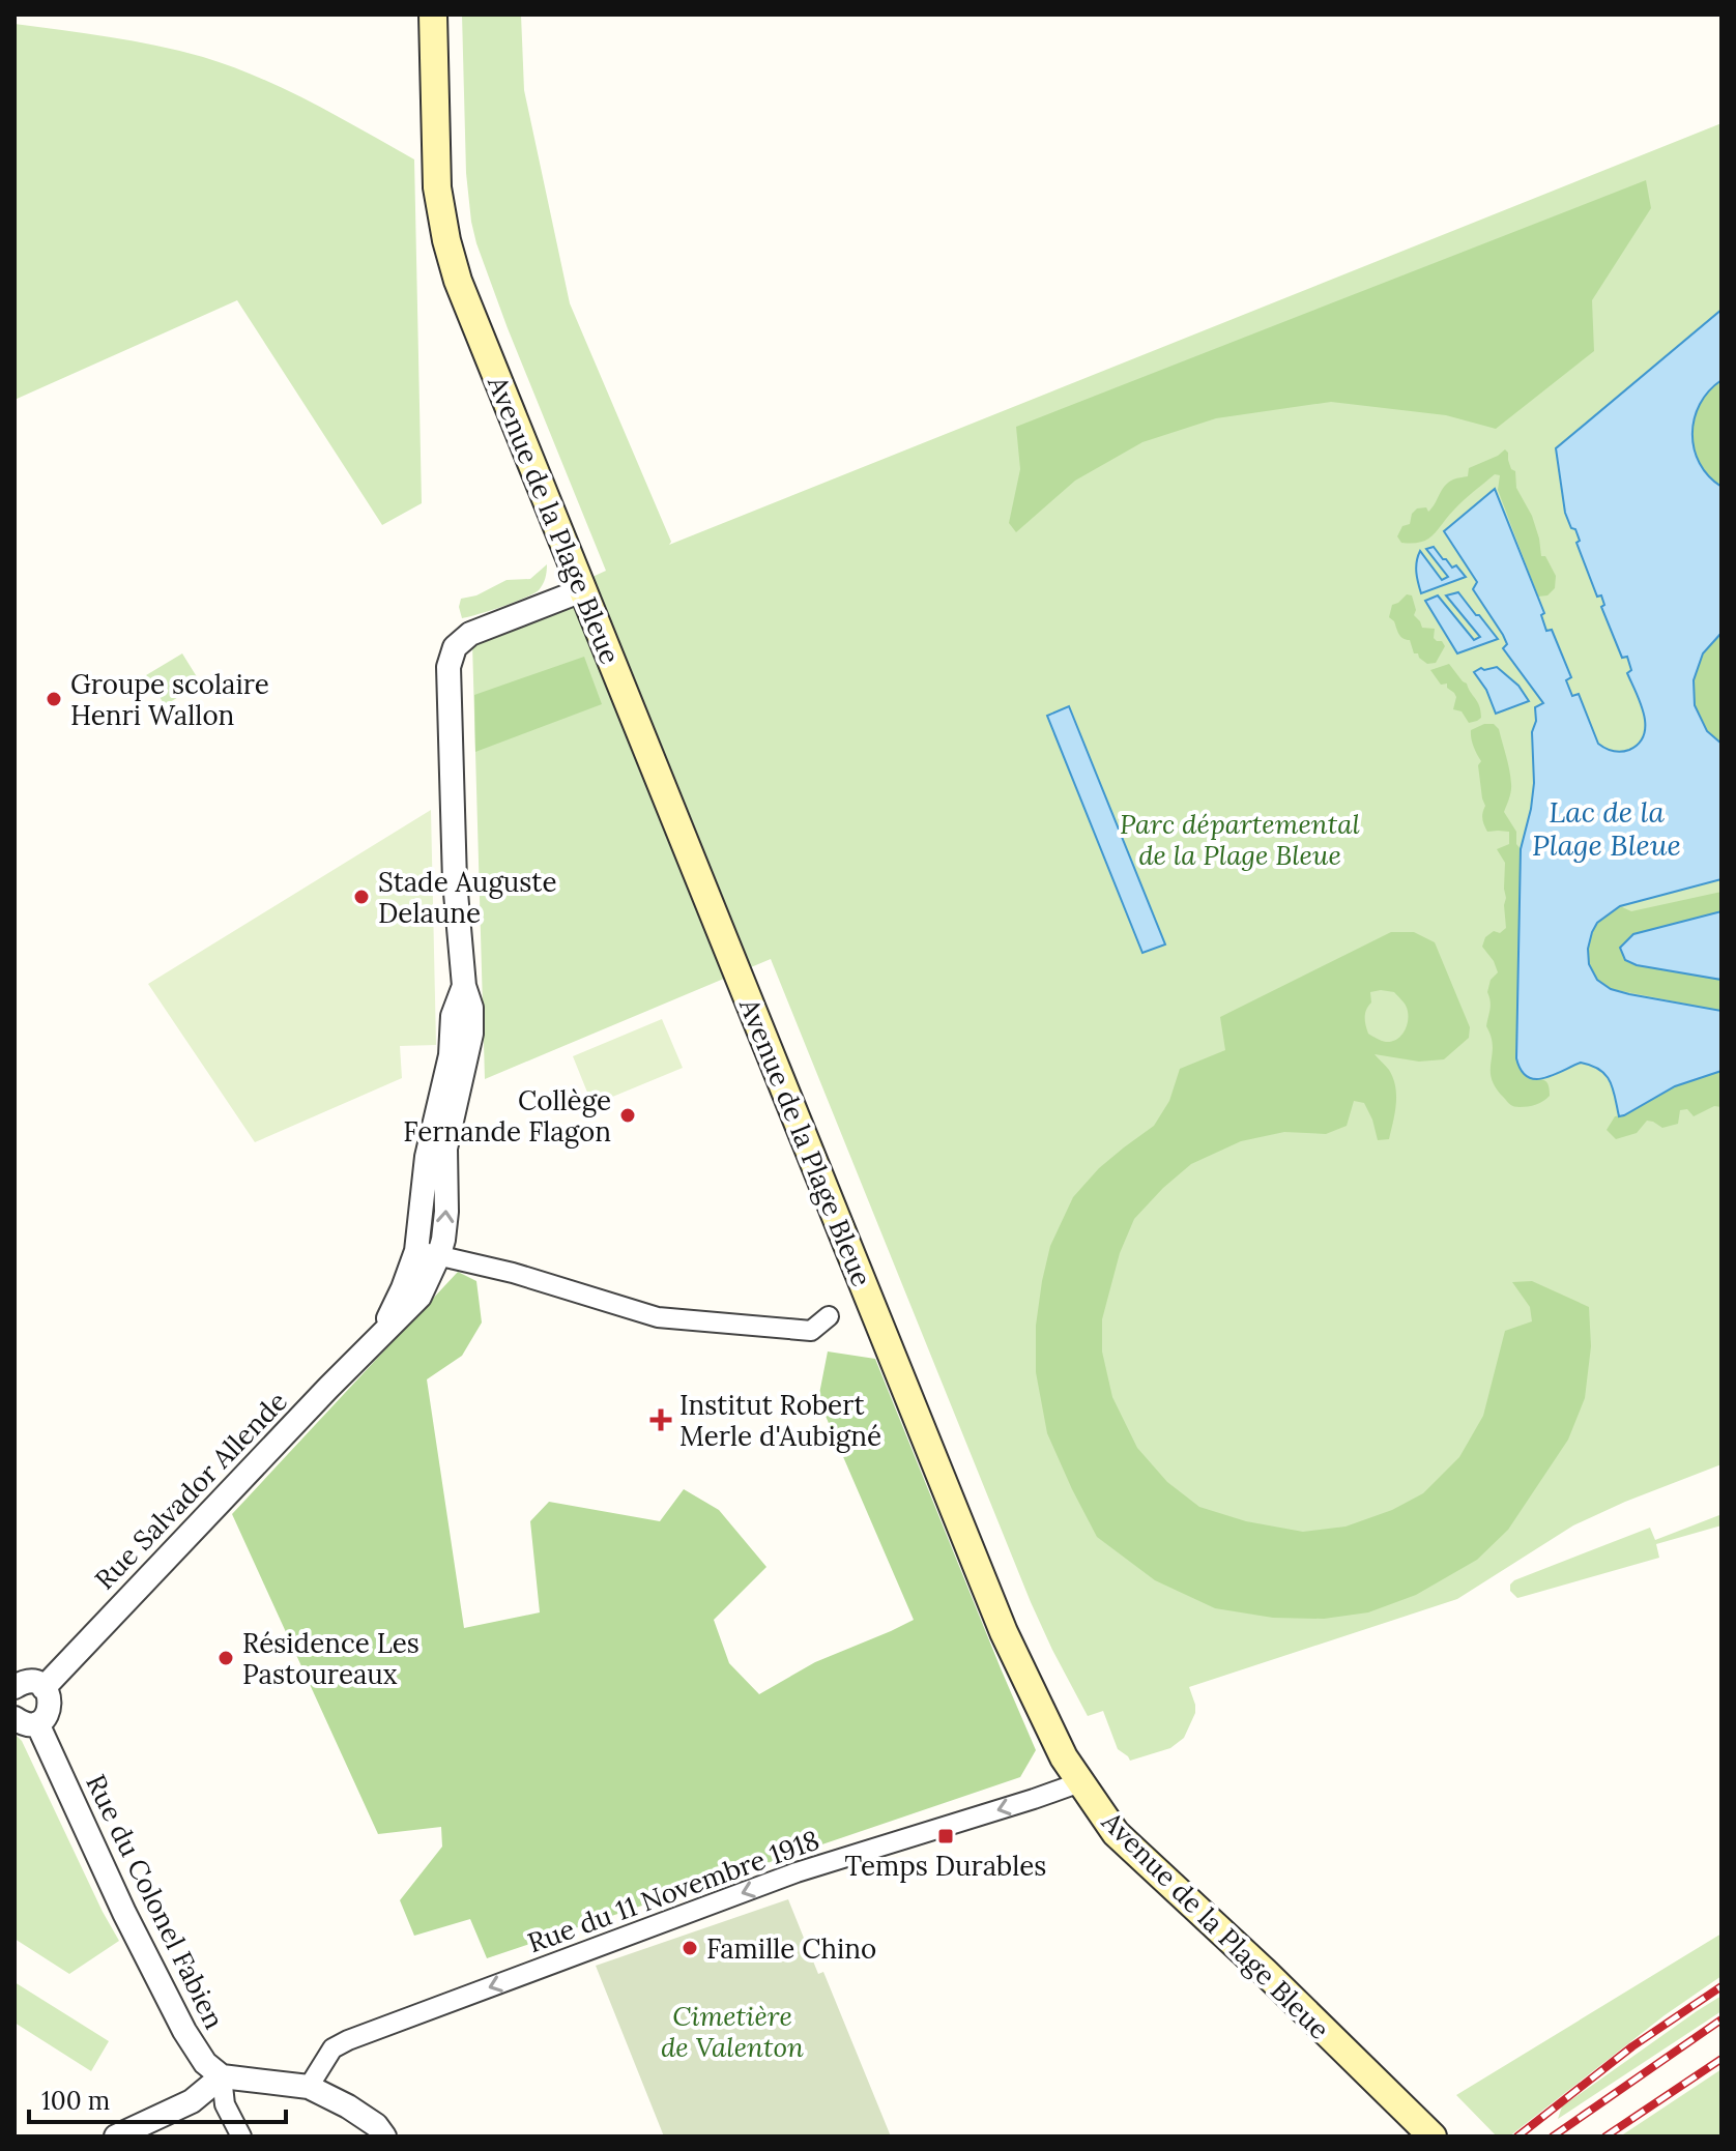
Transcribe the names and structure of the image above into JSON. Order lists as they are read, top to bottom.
{
  "streets": {
    "main road": ["Avenue de la Plage Bleue"],
    "street": ["Rue Salvador Allende", "Rue du 11 Novembre 1918", "Rue du Colonel Fabien"]
  },
  "crossings": [
    ["Avenue de la Plage Bleue", "Rue Salvador Allende"],
    ["Avenue de la Plage Bleue", "Rue du 11 Novembre 1918"]
  ],
  "one_way": ["Rue du 11 Novembre 1918"],
  "water": ["Lac de la Plage Bleue"],
  "parks": ["Parc départemental de la Plage Bleue", "Cimetière de Valenton"],
  "places": {
    "other": [
      "Groupe scolaire Henri Wallon",
      "Stade Auguste Delaune",
      "Collège Fernande Flagon",
      "Résidence Les Pastoureaux",
      "Famille Chino"
    ],
    "health": ["Institut Robert Merle d'Aubigné"],
    "transit": ["Temps Durables"]
  },
  "scale_bar": "100 m"
}
